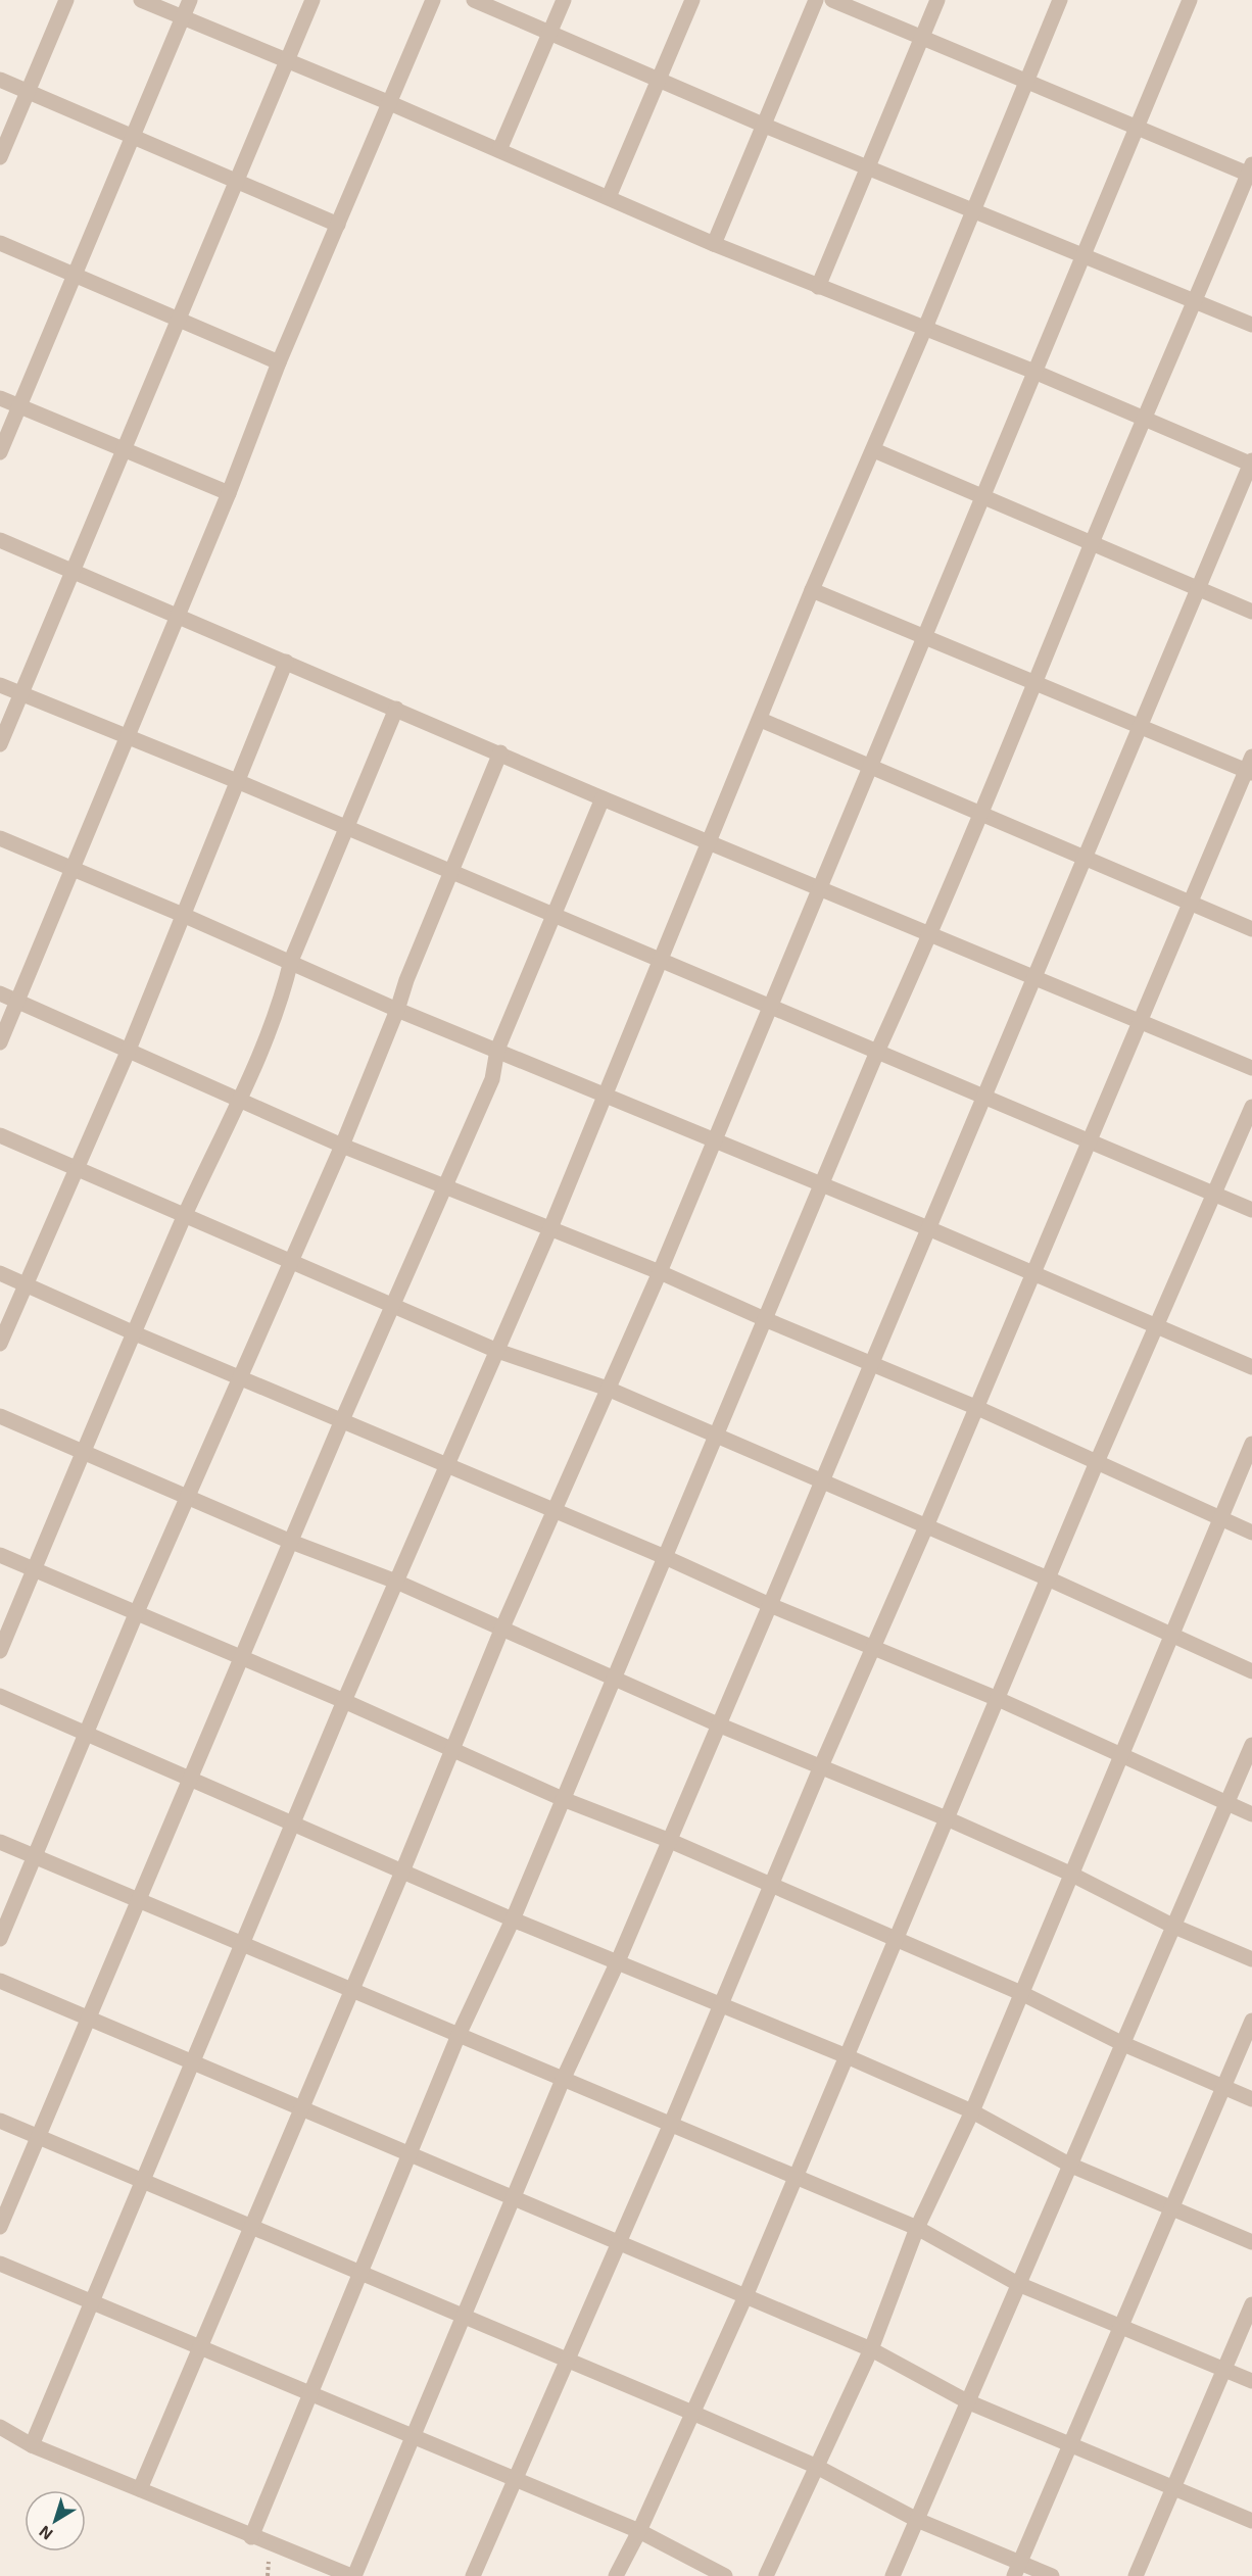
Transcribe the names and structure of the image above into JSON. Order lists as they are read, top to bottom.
{
  "north": "bottom left"
}
